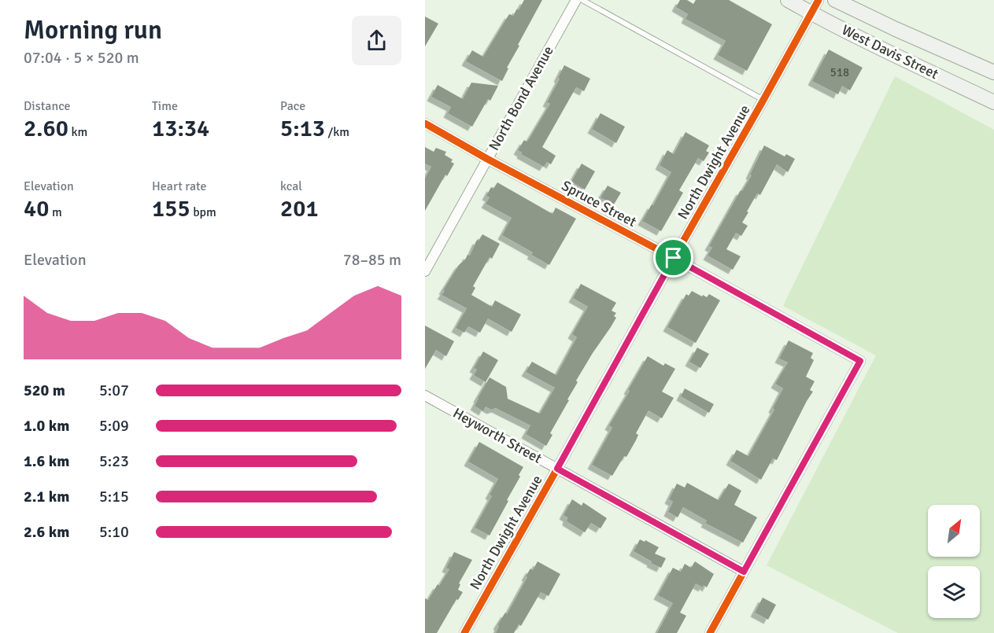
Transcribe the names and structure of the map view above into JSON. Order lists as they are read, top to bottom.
{
  "streets": {
    "main road": ["West Davis Street"],
    "street": [
      "North Bond Avenue",
      "North Dwight Avenue",
      "Spruce Street",
      "Heyworth Street"
    ]
  },
  "crossings": [
    ["West Davis Street", "North Dwight Avenue"],
    ["North Bond Avenue", "Spruce Street"],
    ["North Dwight Avenue", "Spruce Street"],
    ["North Dwight Avenue", "Heyworth Street"],
    ["Spruce Street", "Heyworth Street"]
  ],
  "house_numbers": ["518"],
  "north": "top right",
  "page": {
    "heading": ["Morning run", "07:04 · 5 × 520 m"],
    "stats": [
      ["Distance", "2.60 km"],
      ["Time", "13:34"],
      ["Pace", "5:13 /km"],
      ["Elevation", "40 m"],
      ["Heart rate", "155 bpm"],
      ["kcal", "201"]
    ],
    "chart": ["Elevation", "78–85 m"],
    "list": [
      {
        "name": "520 m",
        "note": "5:07"
      },
      {
        "name": "1.0 km",
        "note": "5:09"
      },
      {
        "name": "1.6 km",
        "note": "5:23"
      },
      {
        "name": "2.1 km",
        "note": "5:15"
      },
      {
        "name": "2.6 km",
        "note": "5:10"
      }
    ]
  }
}
